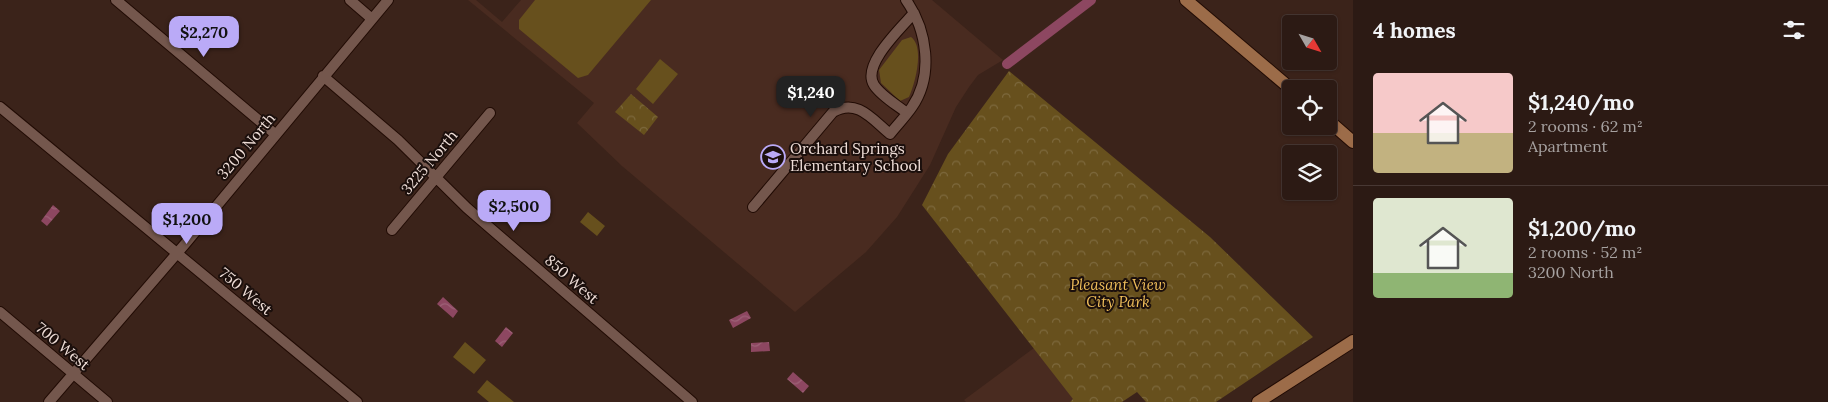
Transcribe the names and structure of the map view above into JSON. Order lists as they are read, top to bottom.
{
  "streets": {
    "street": [
      "3200 North",
      "3225 North",
      "850 West",
      "750 West",
      "700 West"
    ]
  },
  "crossings": [
    ["3200 North", "850 West"],
    ["3200 North", "750 West"],
    ["3200 North", "700 West"],
    ["3225 North", "850 West"]
  ],
  "parks": ["Pleasant View City Park"],
  "places": {
    "school or university": ["Orchard Springs Elementary School"]
  },
  "north": "bottom right",
  "page": {
    "heading": "4 homes",
    "price": [
      "$2,270",
      "$1,240",
      "$2,500",
      "$1,200"
    ],
    "list": [
      {
        "name": "$1,240/mo",
        "note": "2 rooms · 62 m² · Apartment"
      },
      {
        "name": "$1,200/mo",
        "note": "2 rooms · 52 m² · 3200 North"
      }
    ]
  }
}
